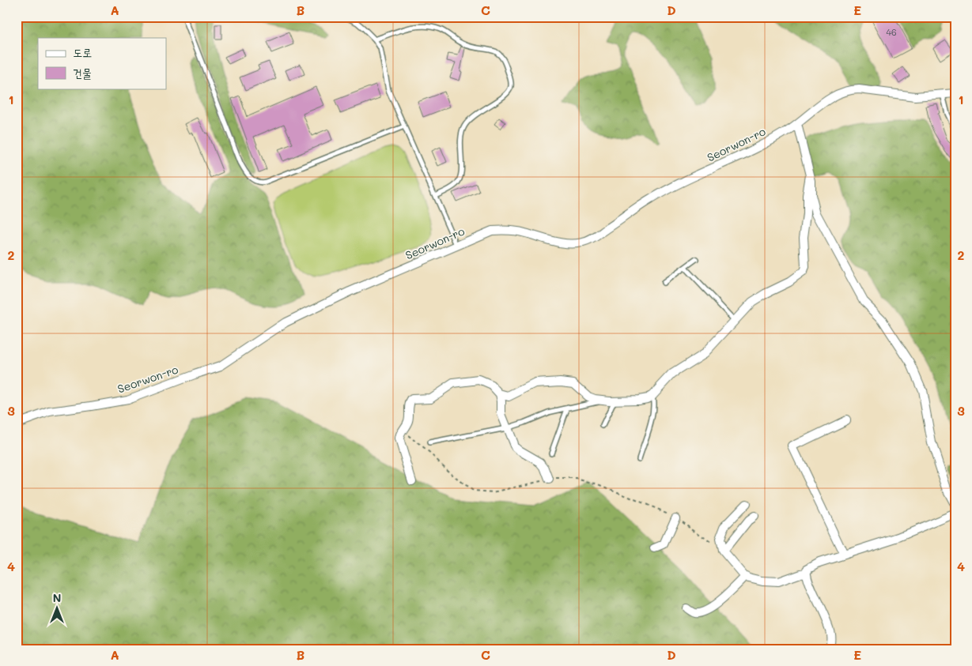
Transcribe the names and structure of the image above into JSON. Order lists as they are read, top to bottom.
{
  "streets": {
    "street": ["Seorwon-ro"]
  },
  "house_numbers": ["46"],
  "legend": ["도로", "건물"],
  "north": "top",
  "grid": {
    "columns": [
      "A",
      "B",
      "C",
      "D",
      "E"
    ],
    "rows": [
      "1",
      "2",
      "3",
      "4"
    ]
  }
}
